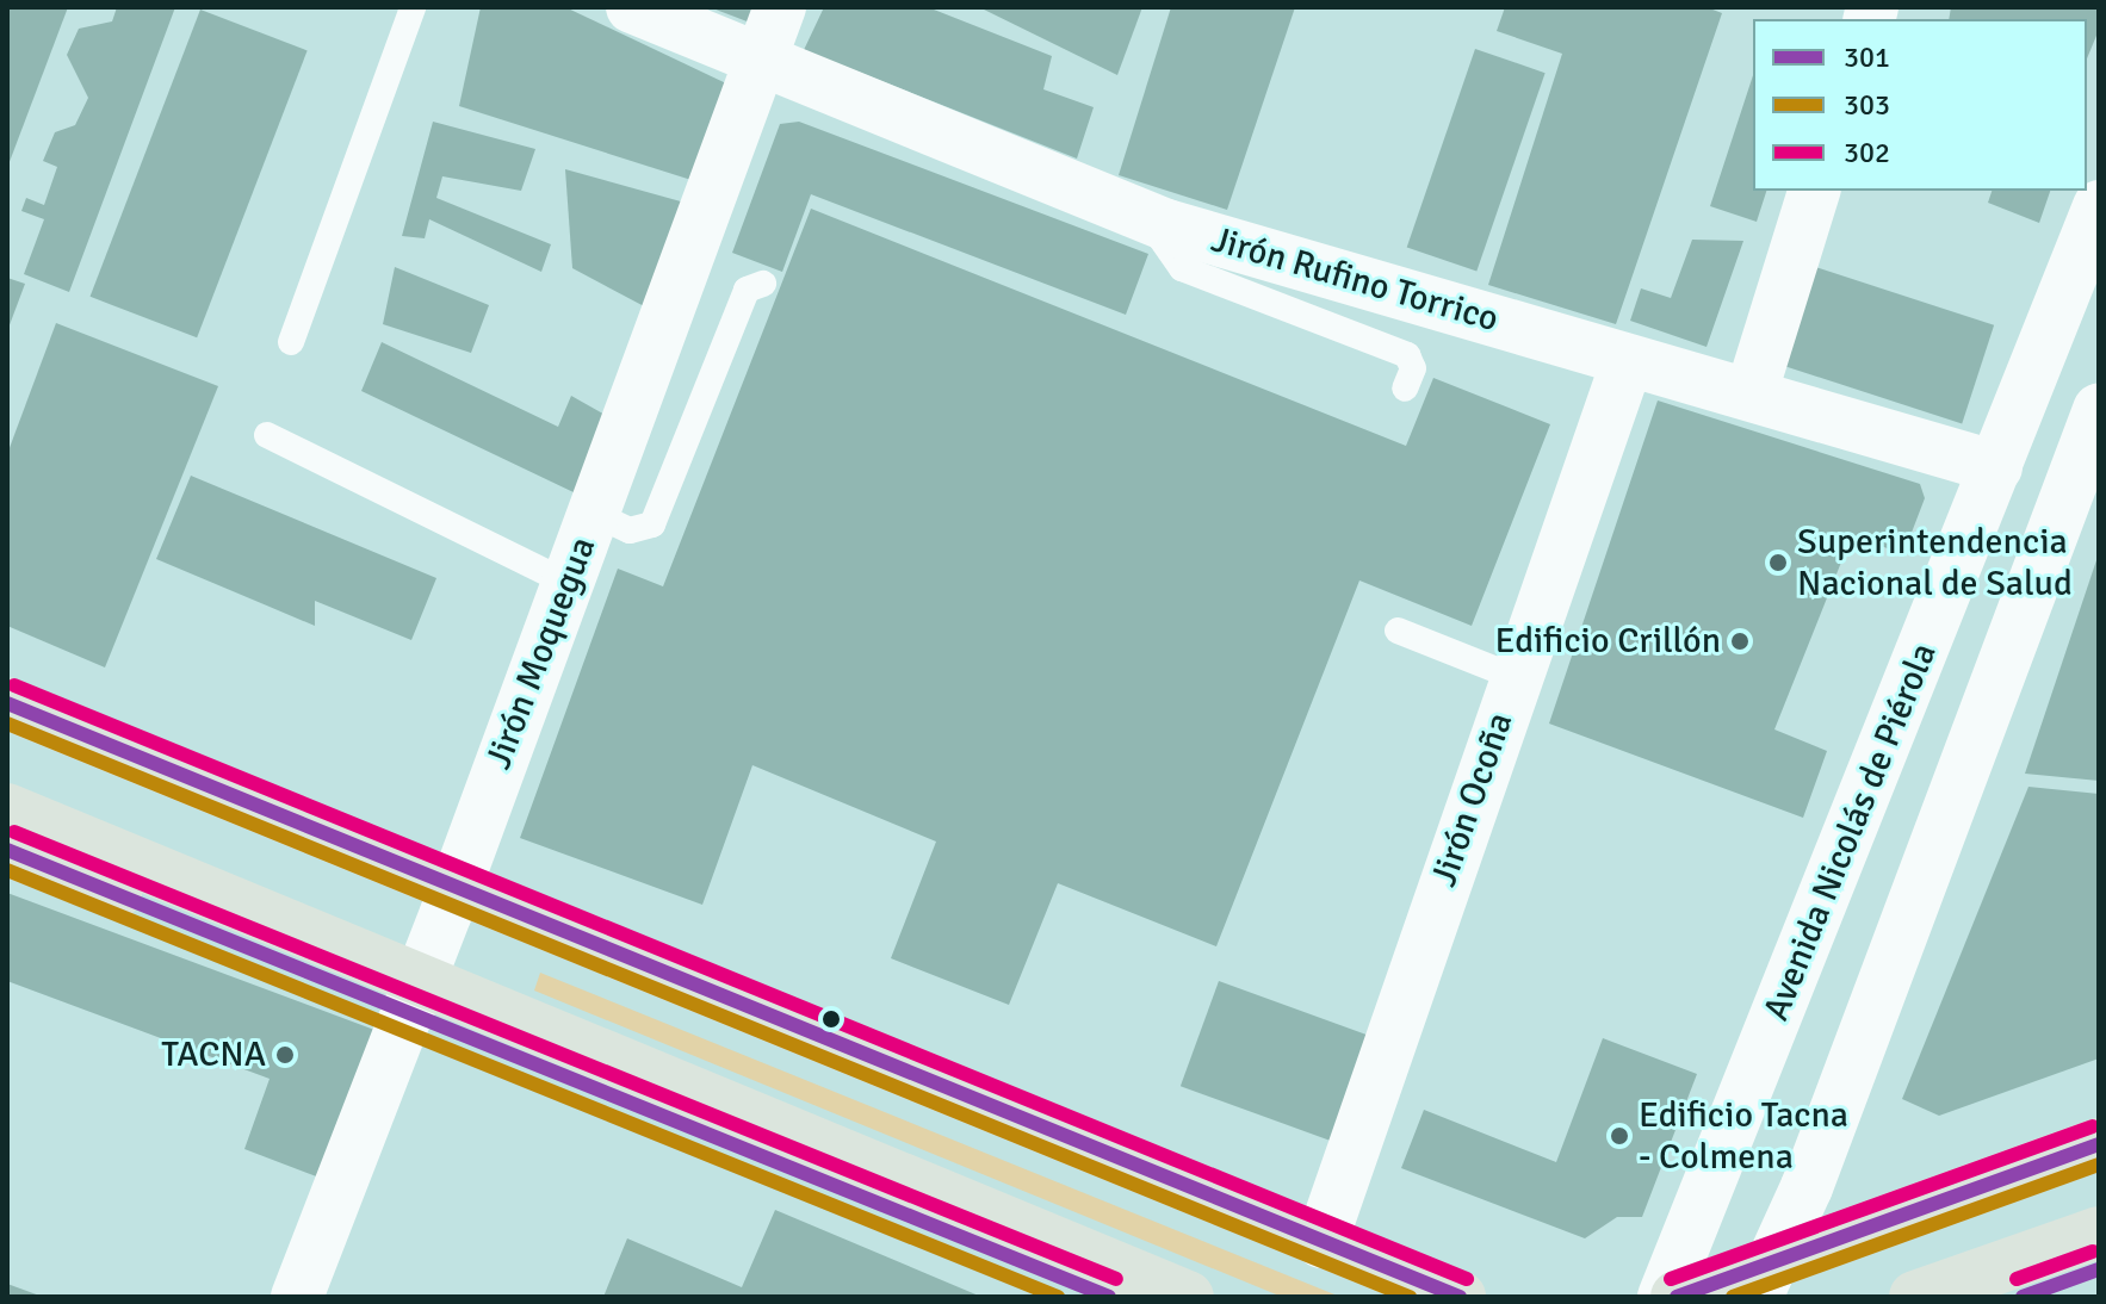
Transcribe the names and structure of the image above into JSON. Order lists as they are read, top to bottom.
{
  "streets": {
    "street": [
      "Jirón Rufino Torrico",
      "Jirón Moquegua",
      "Jirón Ocoña",
      "Avenida Nicolás de Piérola"
    ]
  },
  "crossings": [
    ["Jirón Rufino Torrico", "Jirón Moquegua"],
    ["Jirón Rufino Torrico", "Jirón Ocoña"],
    ["Jirón Rufino Torrico", "Avenida Nicolás de Piérola"]
  ],
  "places": [
    "Superintendencia Nacional de Salud",
    "Edificio Crillón",
    "TACNA",
    "Edificio Tacna - Colmena"
  ],
  "lines": ["transit line 302", "transit line 301", "transit line 303"],
  "legend": ["301", "303", "302"]
}
